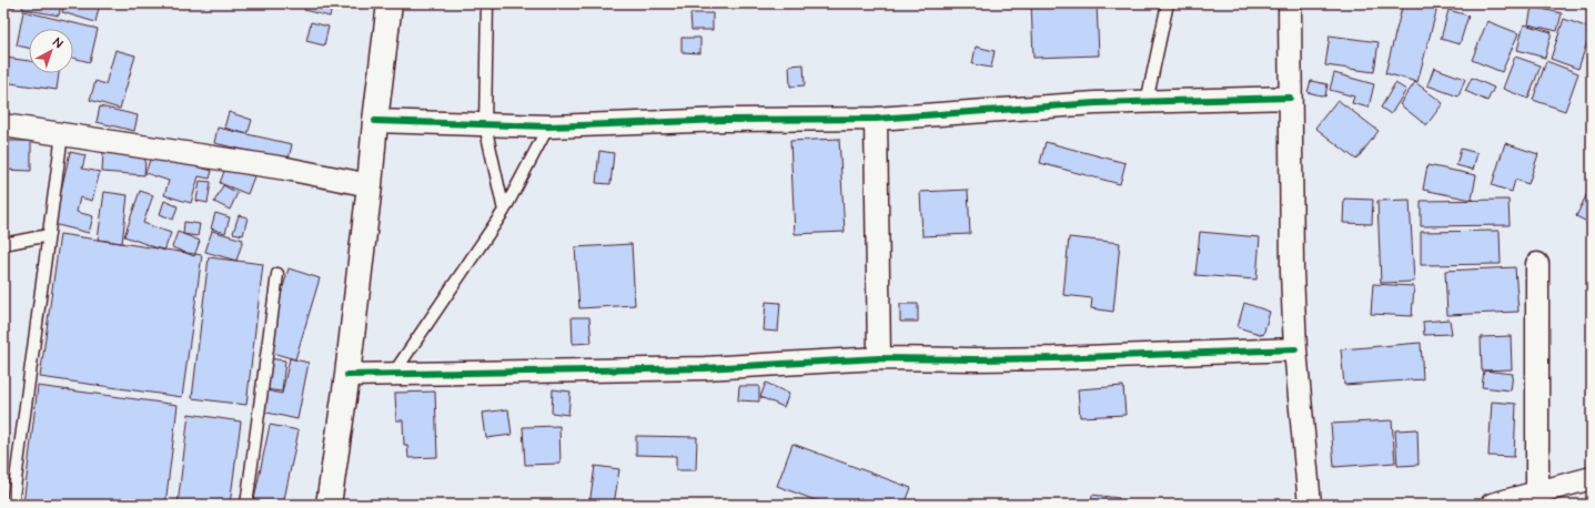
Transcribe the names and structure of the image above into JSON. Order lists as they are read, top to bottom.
{
  "north": "top right"
}
